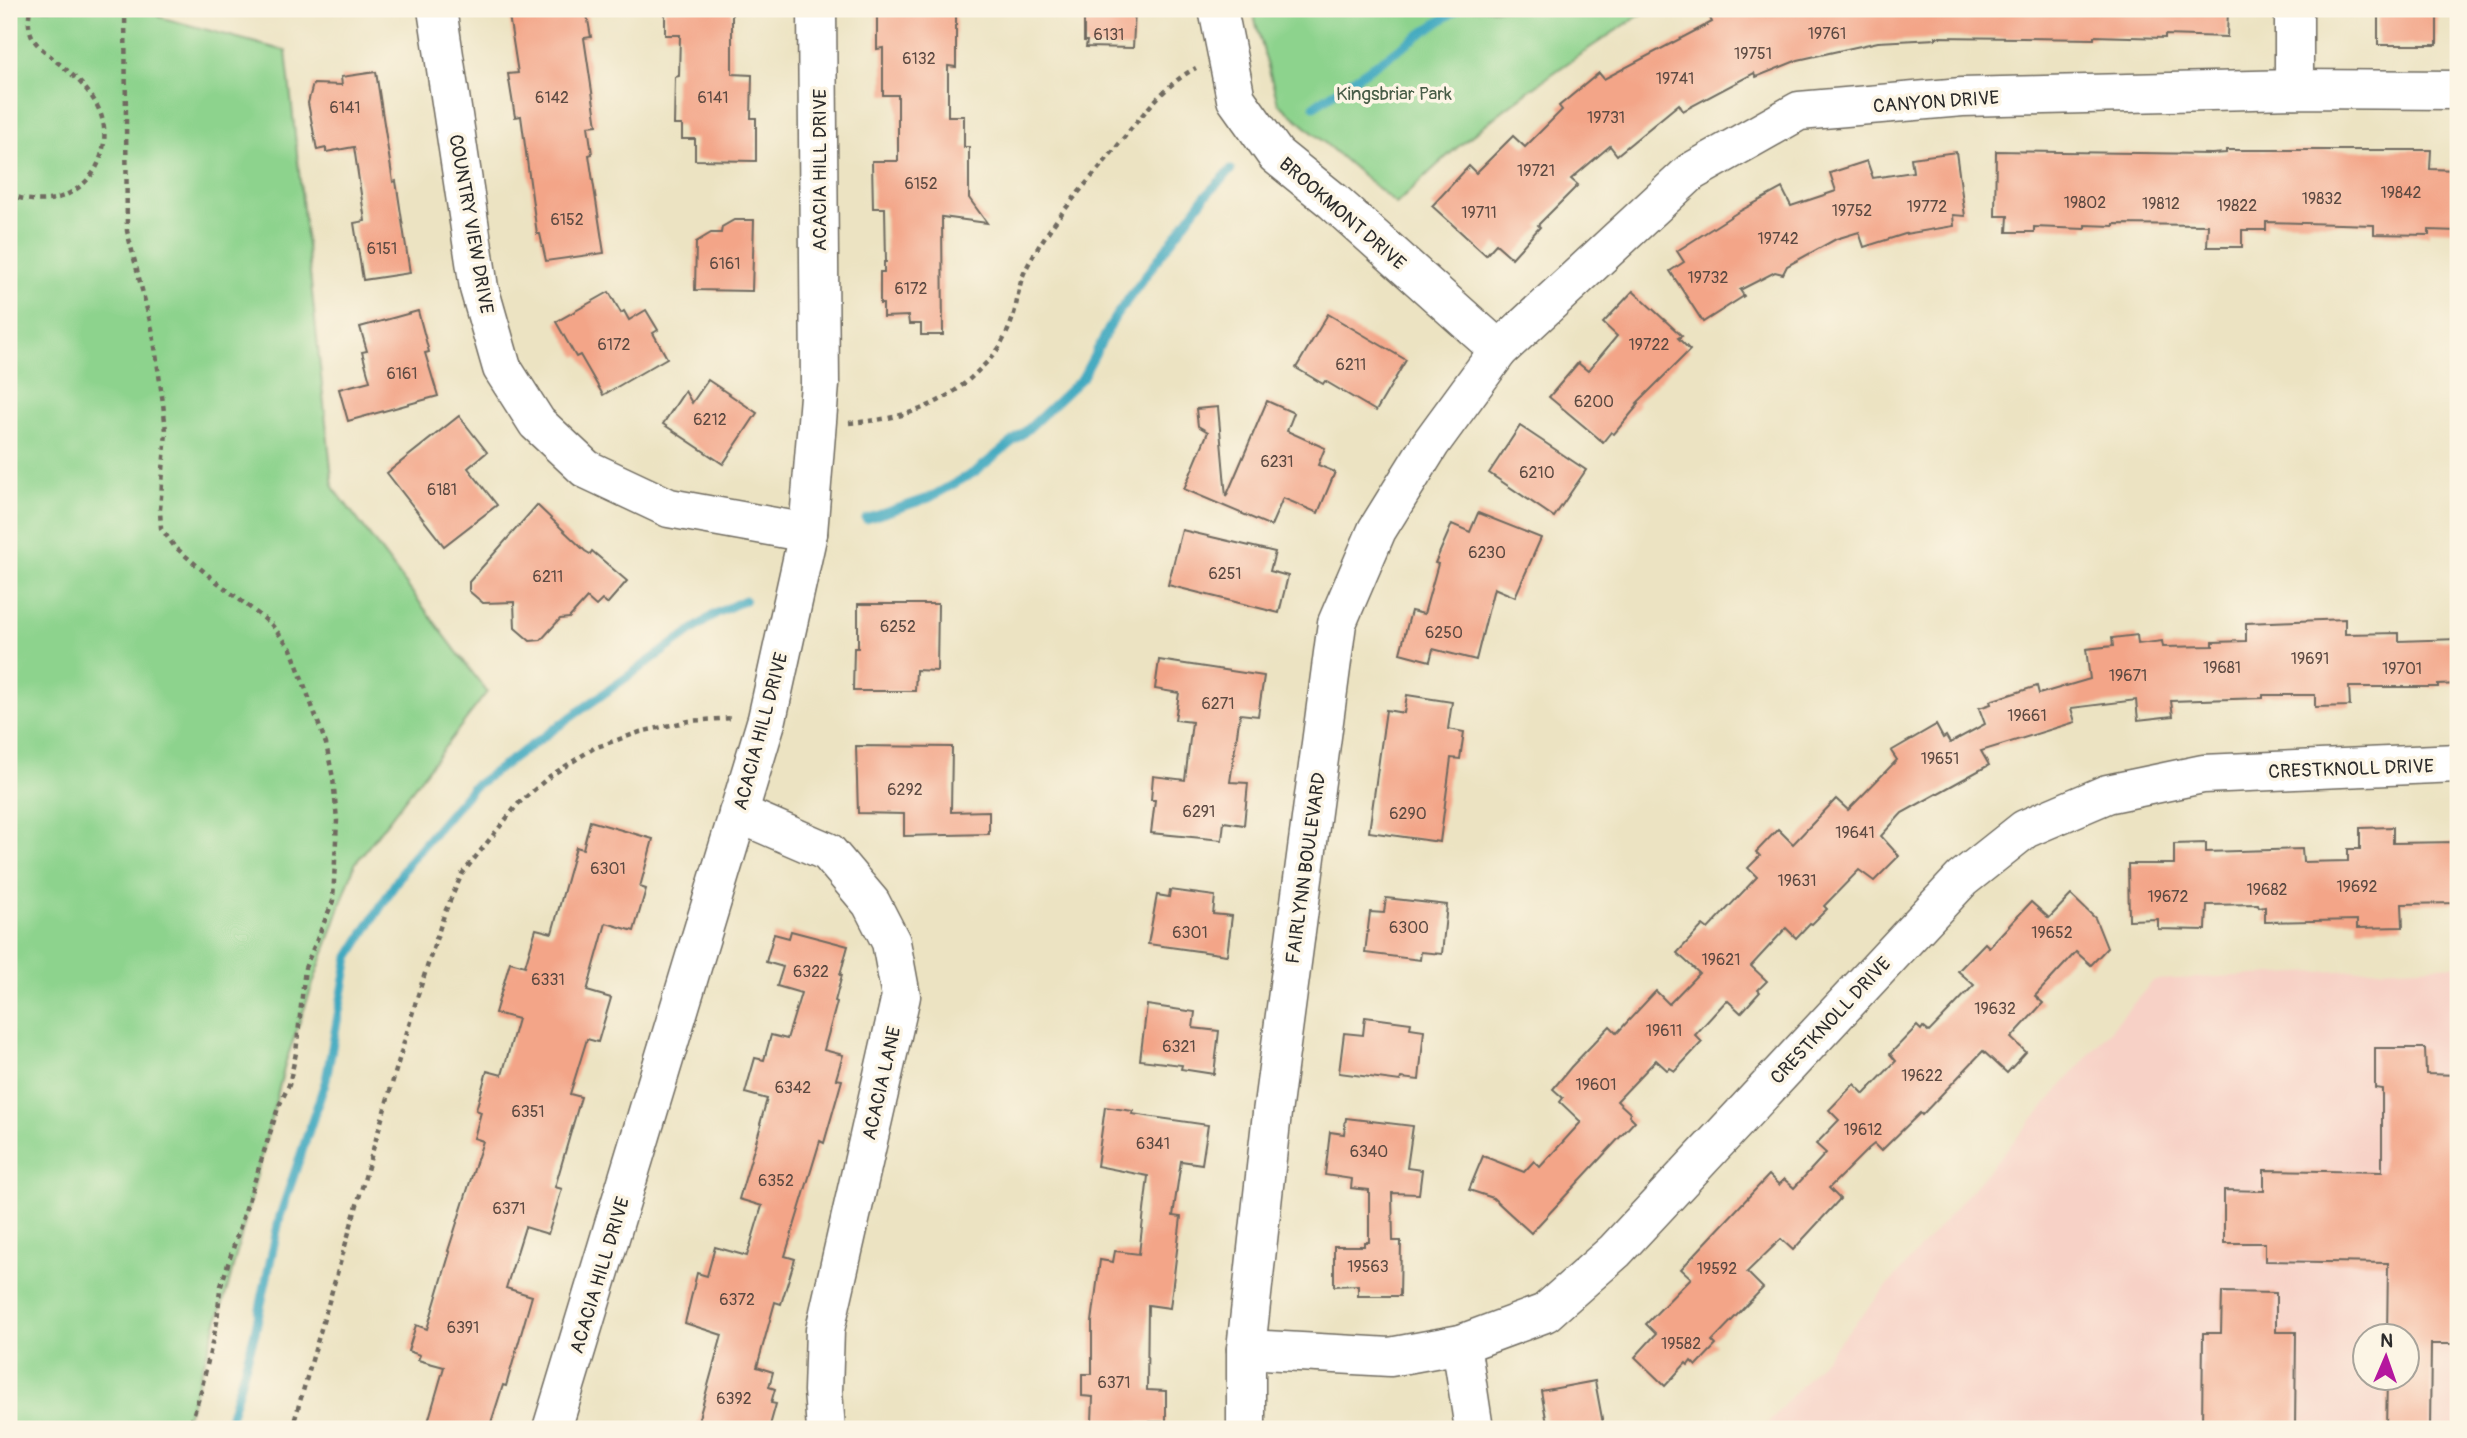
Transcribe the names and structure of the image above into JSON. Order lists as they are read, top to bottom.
{
  "streets": {
    "street": [
      "CANYON DRIVE",
      "ACACIA HILL DRIVE",
      "BROOKMONT DRIVE",
      "COUNTRY VIEW DRIVE",
      "CRESTKNOLL DRIVE",
      "FAIRLYNN BOULEVARD",
      "ACACIA LANE"
    ]
  },
  "crossings": [
    ["CANYON DRIVE", "BROOKMONT DRIVE"],
    ["CANYON DRIVE", "FAIRLYNN BOULEVARD"],
    ["ACACIA HILL DRIVE", "COUNTRY VIEW DRIVE"],
    ["ACACIA HILL DRIVE", "ACACIA LANE"],
    ["BROOKMONT DRIVE", "FAIRLYNN BOULEVARD"],
    ["CRESTKNOLL DRIVE", "FAIRLYNN BOULEVARD"]
  ],
  "parks": ["Kingsbriar Park"],
  "house_numbers": [
    "19761",
    "6131",
    "19751",
    "6132",
    "19741",
    "6142",
    "6141",
    "6141",
    "19731",
    "19721",
    "6152",
    "19842",
    "19832",
    "19802",
    "19812",
    "19822",
    "19772",
    "19752",
    "19711",
    "6152",
    "19742",
    "6151",
    "6161",
    "19732",
    "6172",
    "6172",
    "19722",
    "6211",
    "6161",
    "6200",
    "6212",
    "6231",
    "6210",
    "6181",
    "6230",
    "6251",
    "6211",
    "6252",
    "6250",
    "19691",
    "19681",
    "19701",
    "19671",
    "6271",
    "19661",
    "19651",
    "6292",
    "6291",
    "6290",
    "19641",
    "6301",
    "19631",
    "19692",
    "19682",
    "19672",
    "6300",
    "6301",
    "19652",
    "19621",
    "6322",
    "6331",
    "19632",
    "19611",
    "6321",
    "19622",
    "19601",
    "6342",
    "6351",
    "19612",
    "6341",
    "6340",
    "6352",
    "6371",
    "19563",
    "19592",
    "6372",
    "6391",
    "19582",
    "6371",
    "6392"
  ],
  "north": "top"
}
